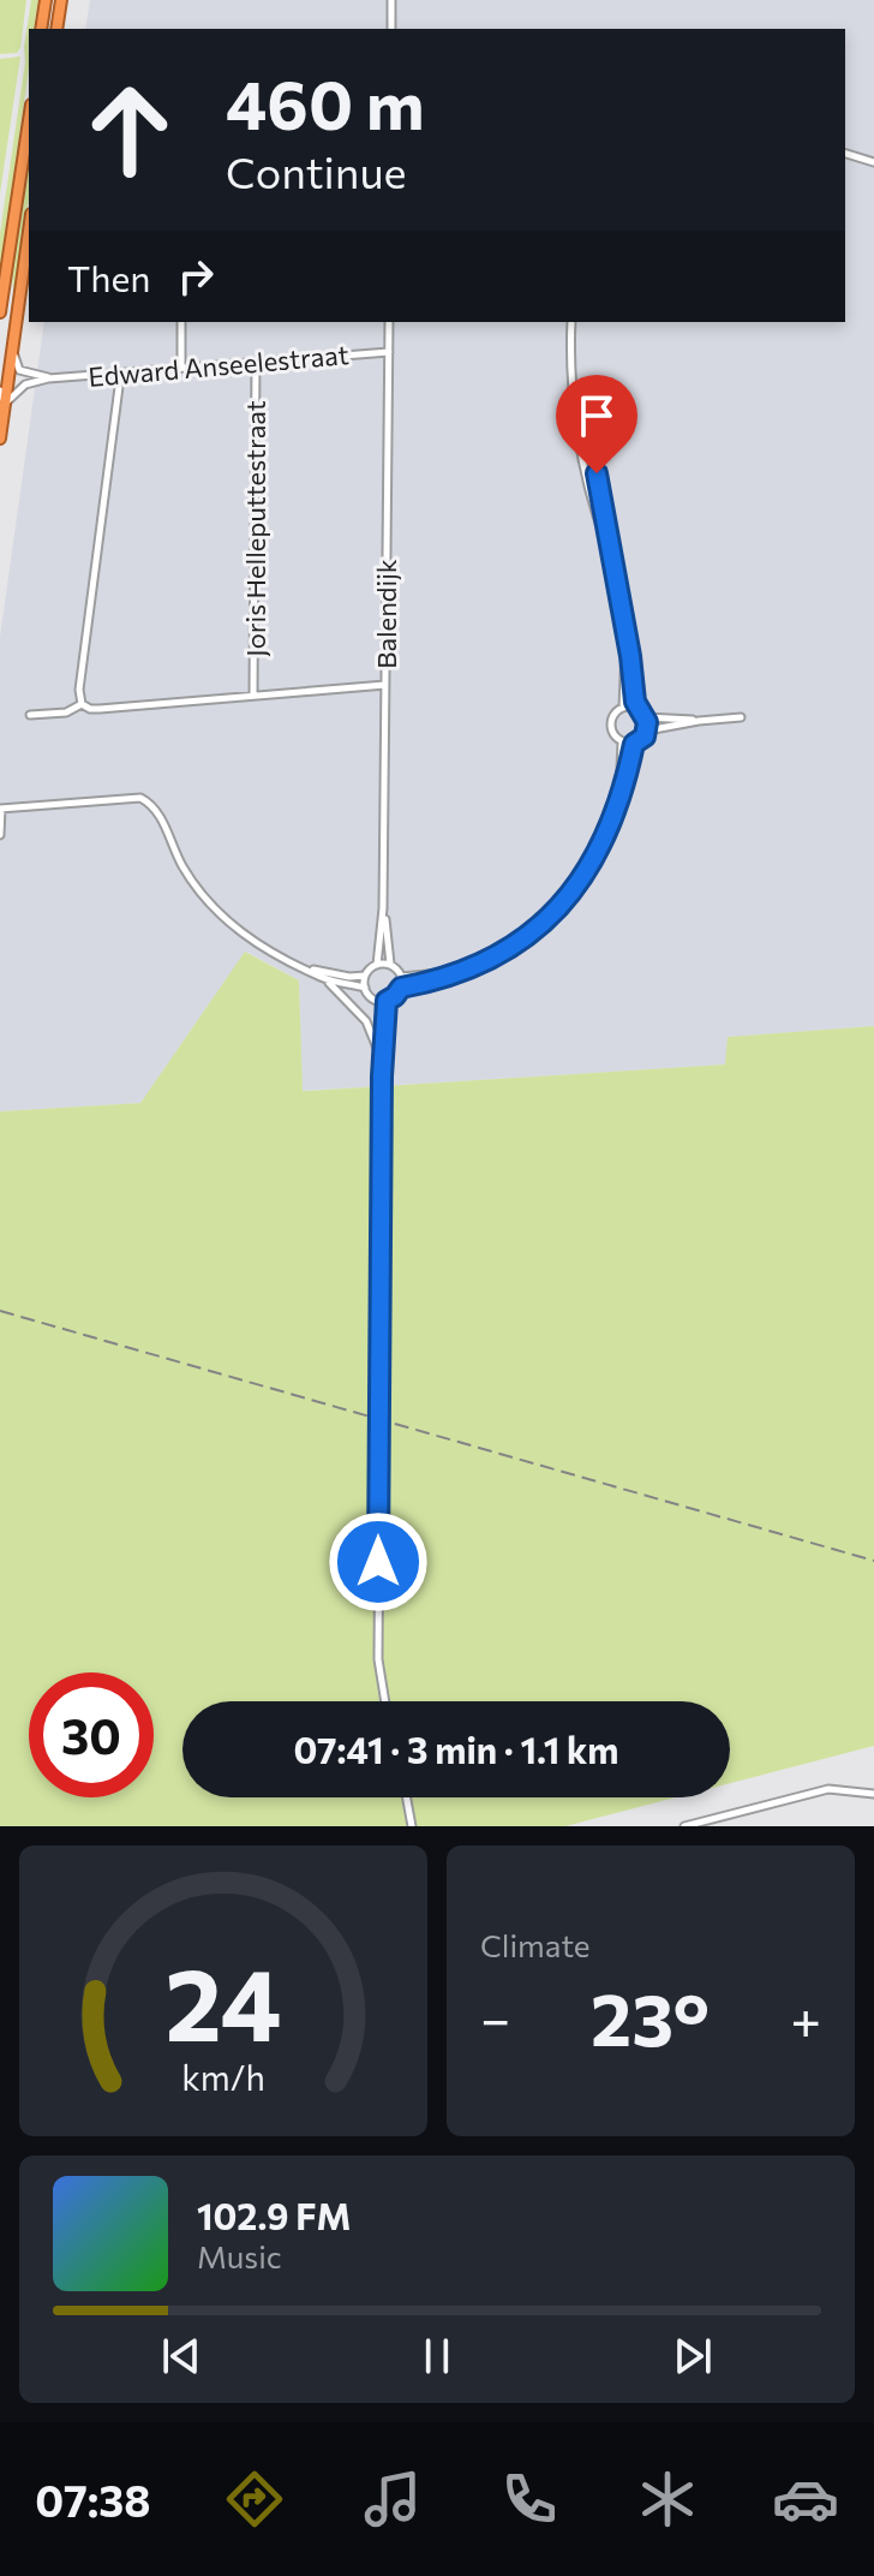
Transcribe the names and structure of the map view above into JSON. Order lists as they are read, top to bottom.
{
  "streets": {
    "street": ["Edward Anseelestraat", "Joris Helleputtestraat", "Balendijk"]
  },
  "crossings": [
    ["Edward Anseelestraat", "Joris Helleputtestraat"],
    ["Edward Anseelestraat", "Balendijk"]
  ],
  "page": {
    "turn": ["460 m", "Continue"],
    "then": "Then",
    "limit": "30",
    "trip": "07:41 · 3 min · 1.1 km",
    "tile": "Climate",
    "heat": ["−", "23°", "+"],
    "song": ["102.9 FM", "Music"],
    "tabs": "07:38",
    "gauge": ["24", "km/h"]
  }
}
